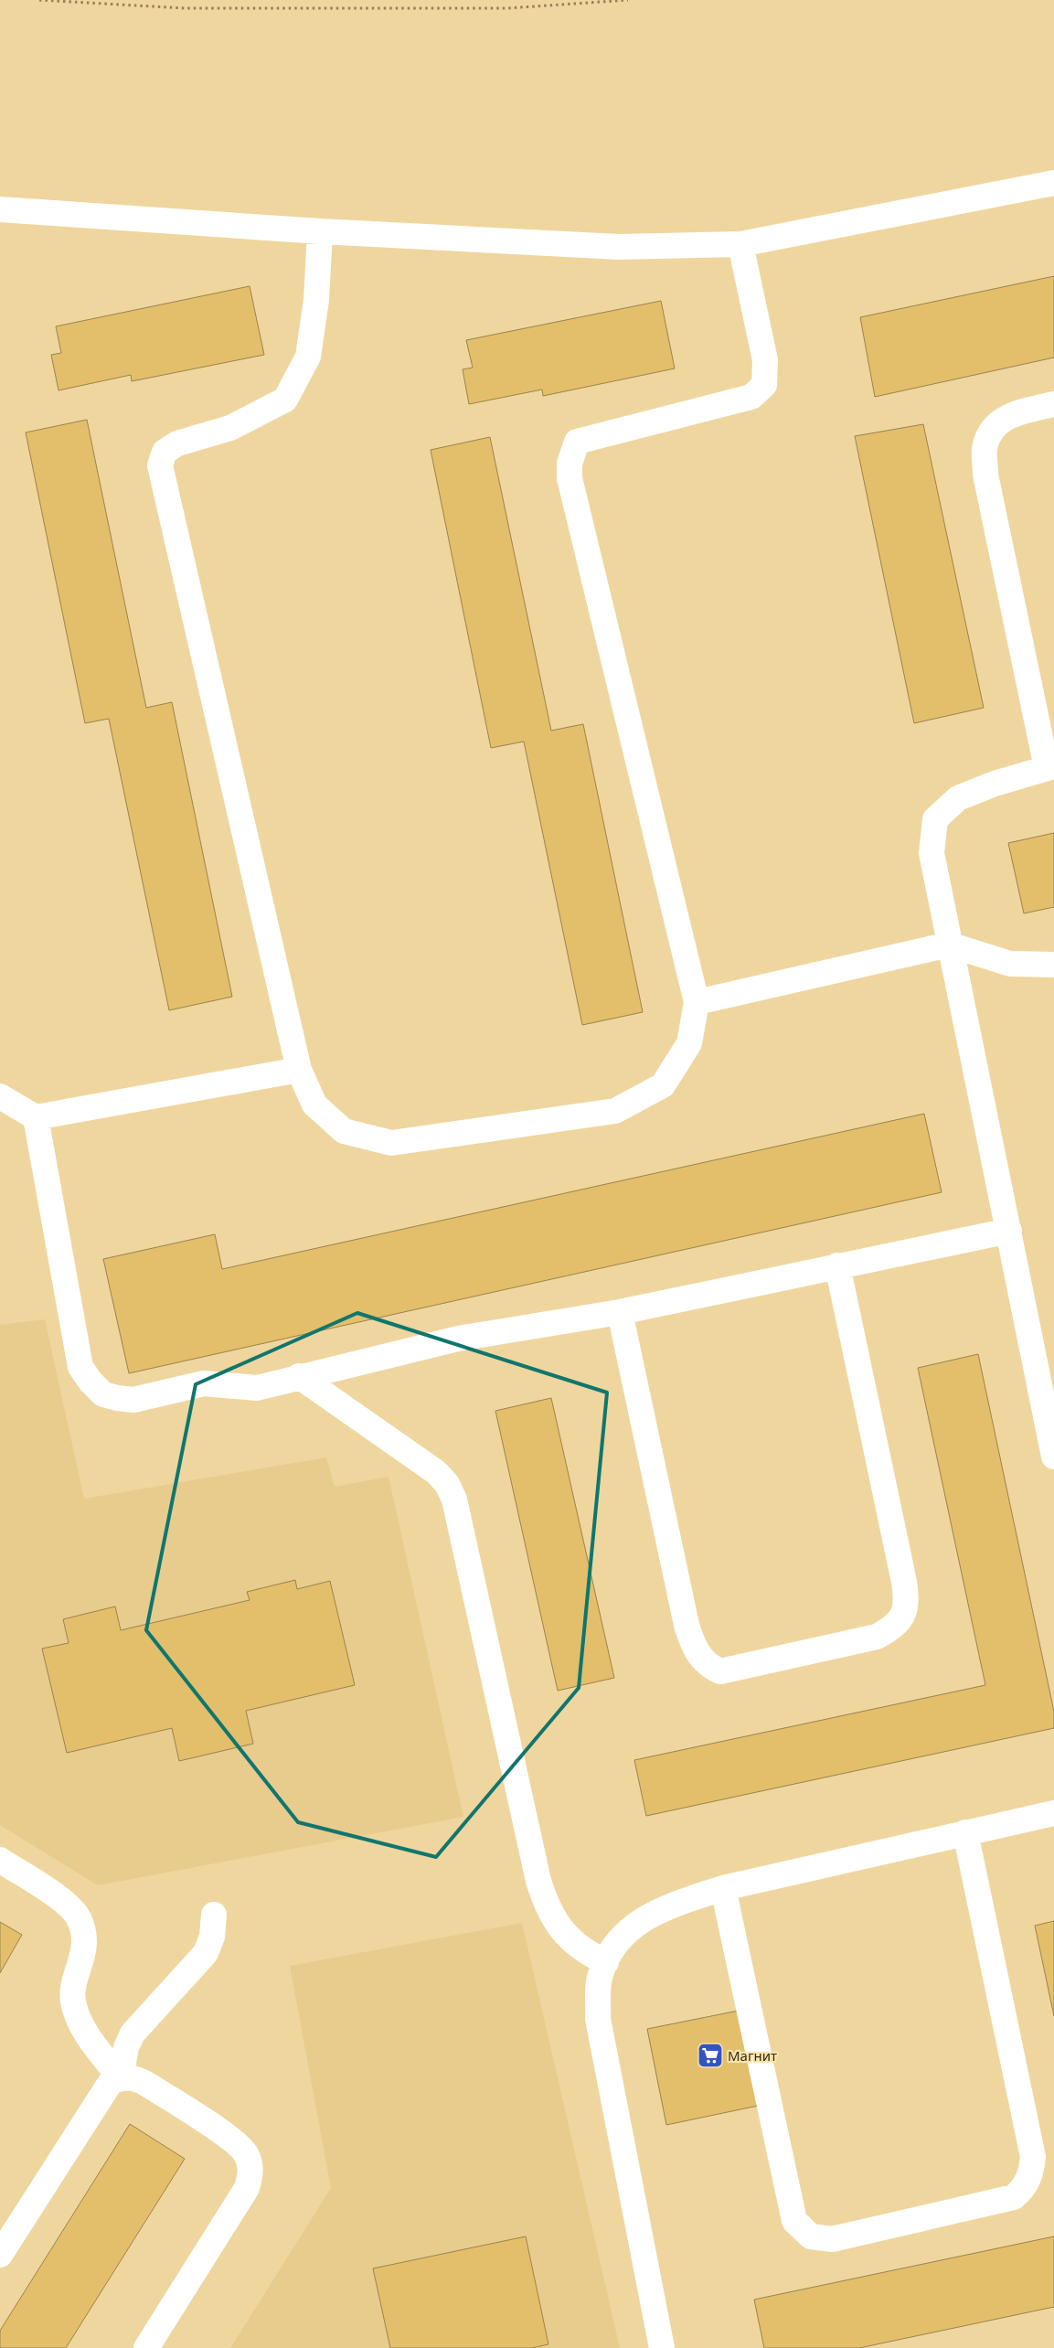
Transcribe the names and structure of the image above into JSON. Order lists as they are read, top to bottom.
{
  "places": {
    "supermarket": ["Магнит"]
  }
}
